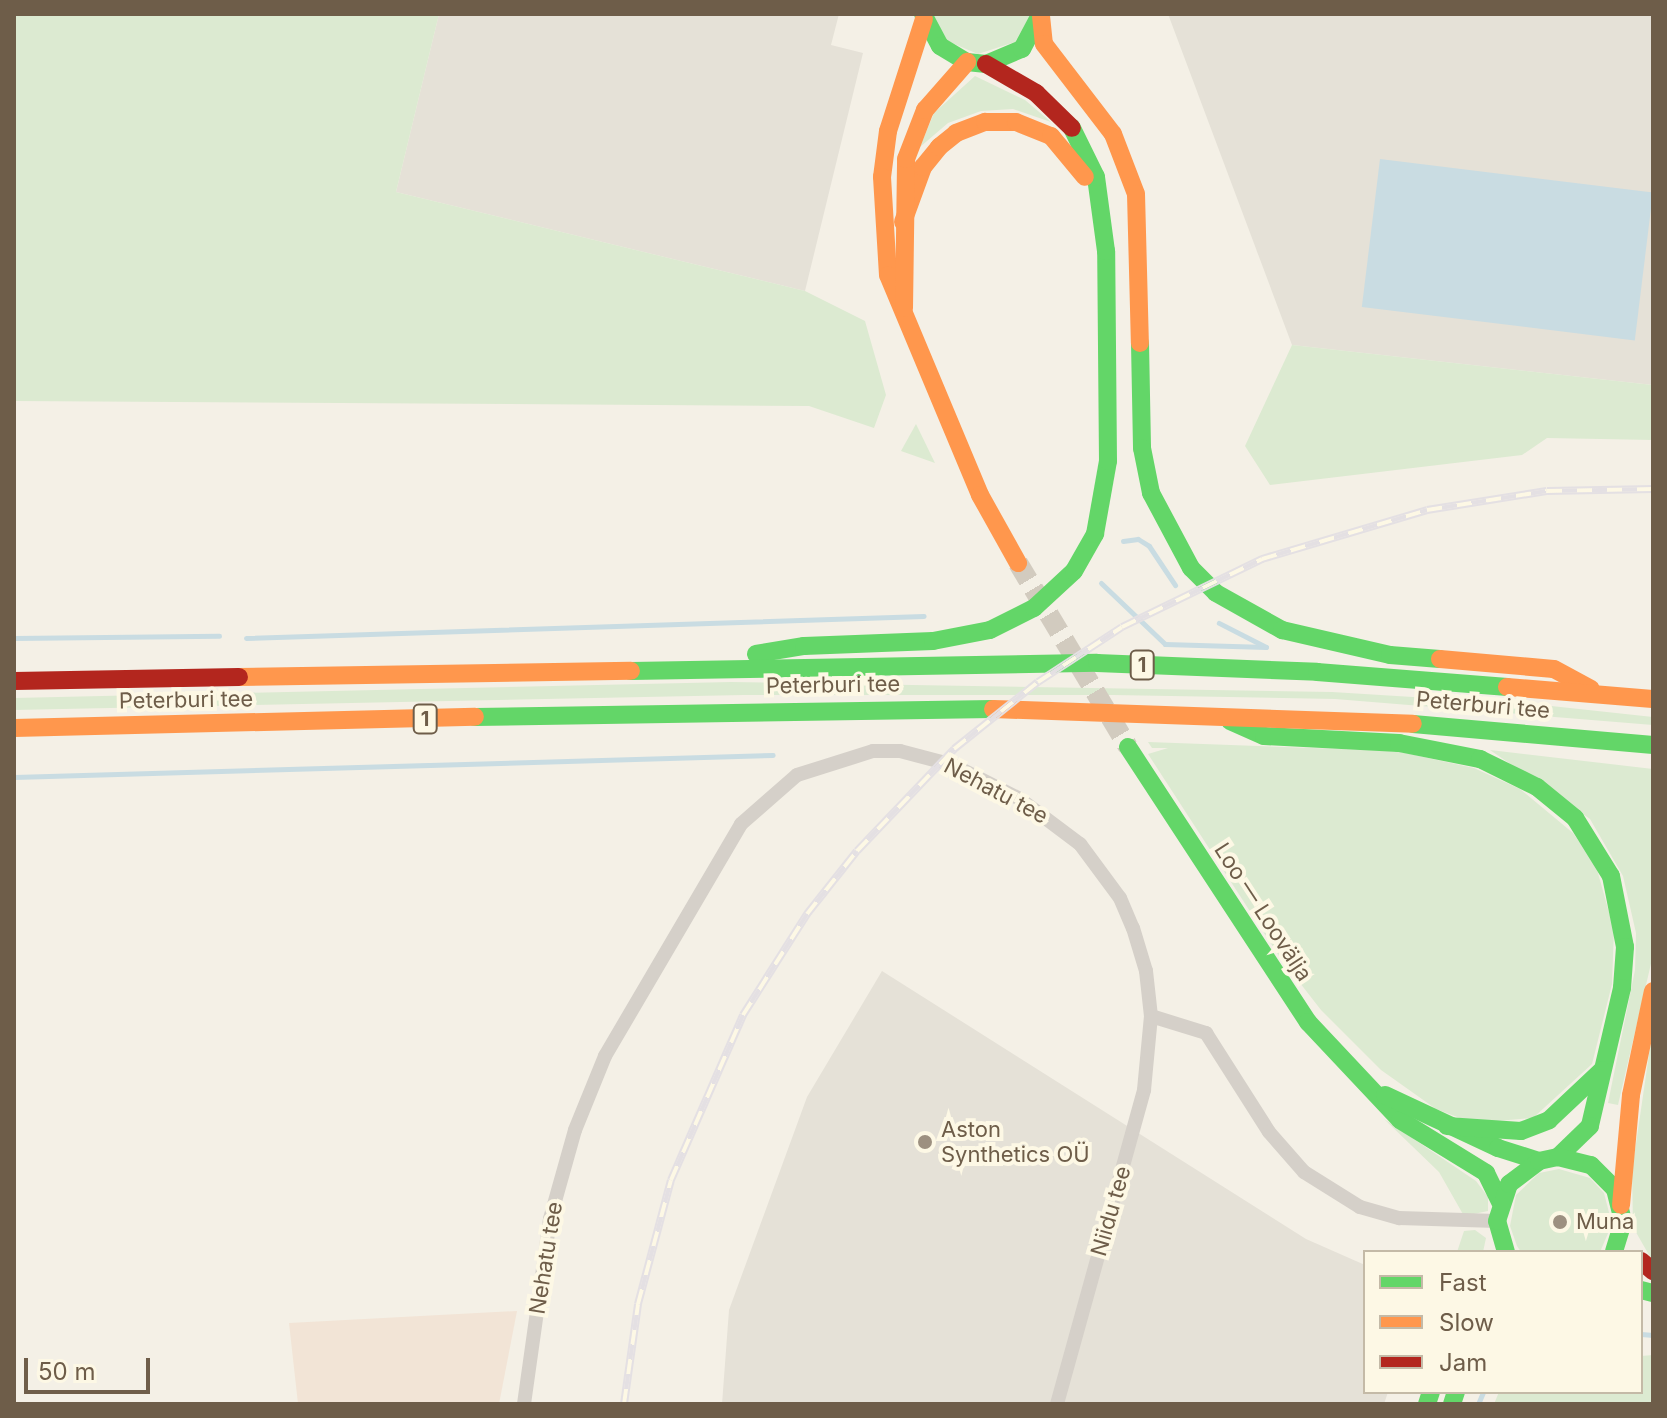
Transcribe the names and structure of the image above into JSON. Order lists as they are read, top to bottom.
{
  "streets": {
    "main road": ["1", "Peterburi tee", "Loo — Loovälja"],
    "street": ["Nehatu tee", "Niidu tee"]
  },
  "crossings": [
    ["Nehatu tee", "Niidu tee"]
  ],
  "places": ["Aston Synthetics OÜ", "Muna"],
  "legend": ["Fast", "Slow", "Jam"],
  "scale_bar": "50 m"
}
